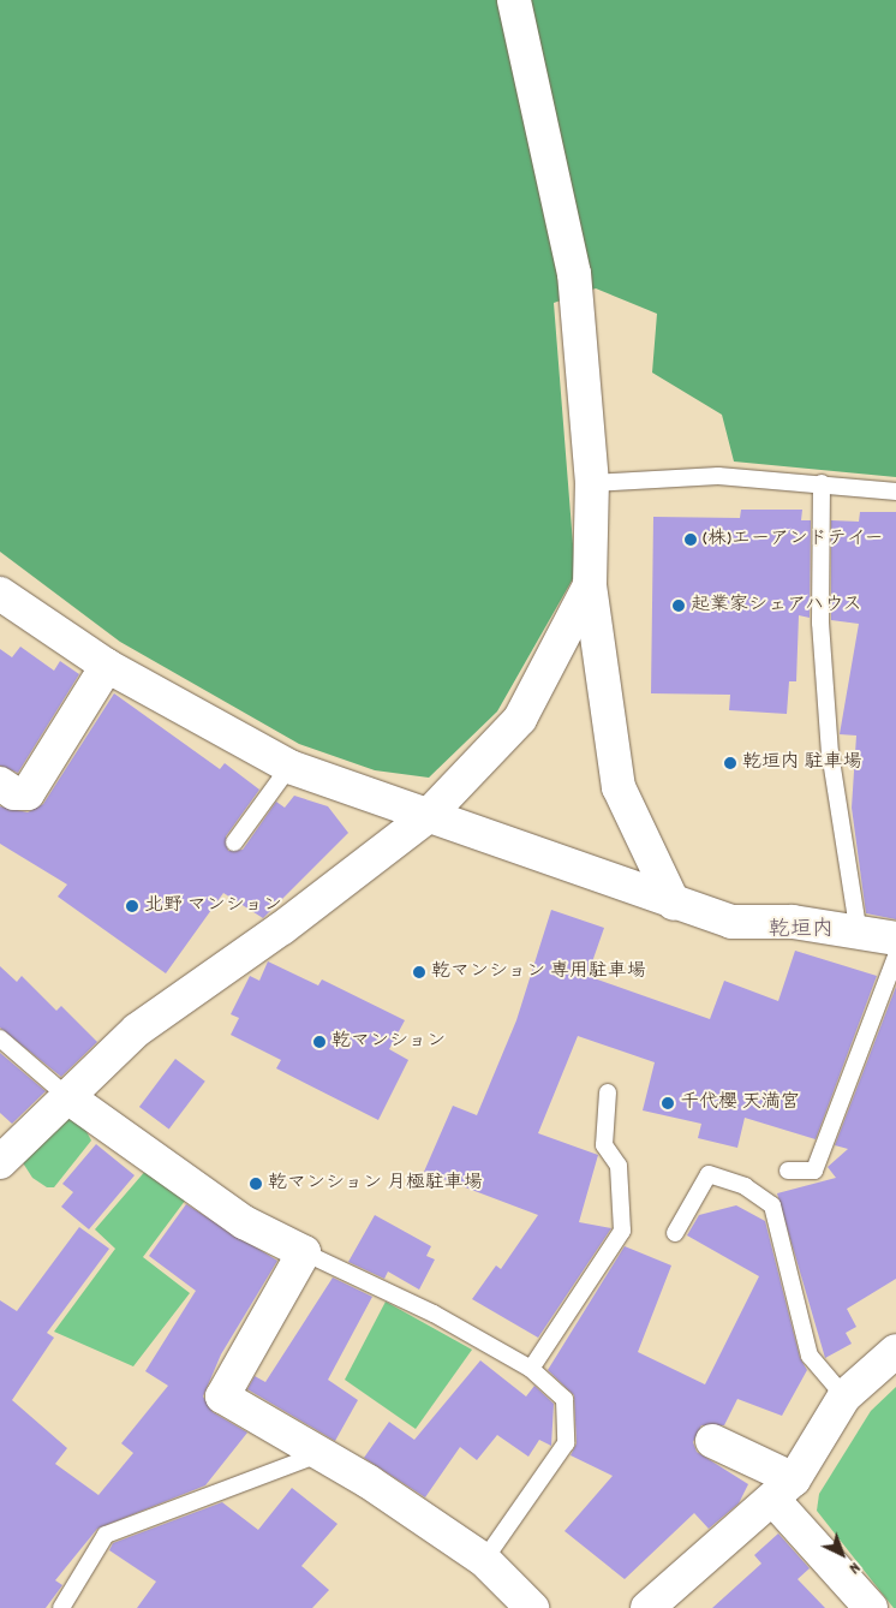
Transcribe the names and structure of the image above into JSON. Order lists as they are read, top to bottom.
{
  "districts": ["乾垣内"],
  "places": [
    "(株)エーアンドテイー",
    "起業家シェアハウス",
    "乾垣内 駐車場",
    "北野 マンション",
    "乾マンション 専用駐車場",
    "乾マンション",
    "千代櫻 天満宮",
    "乾マンション 月極駐車場"
  ],
  "north": "bottom right"
}
